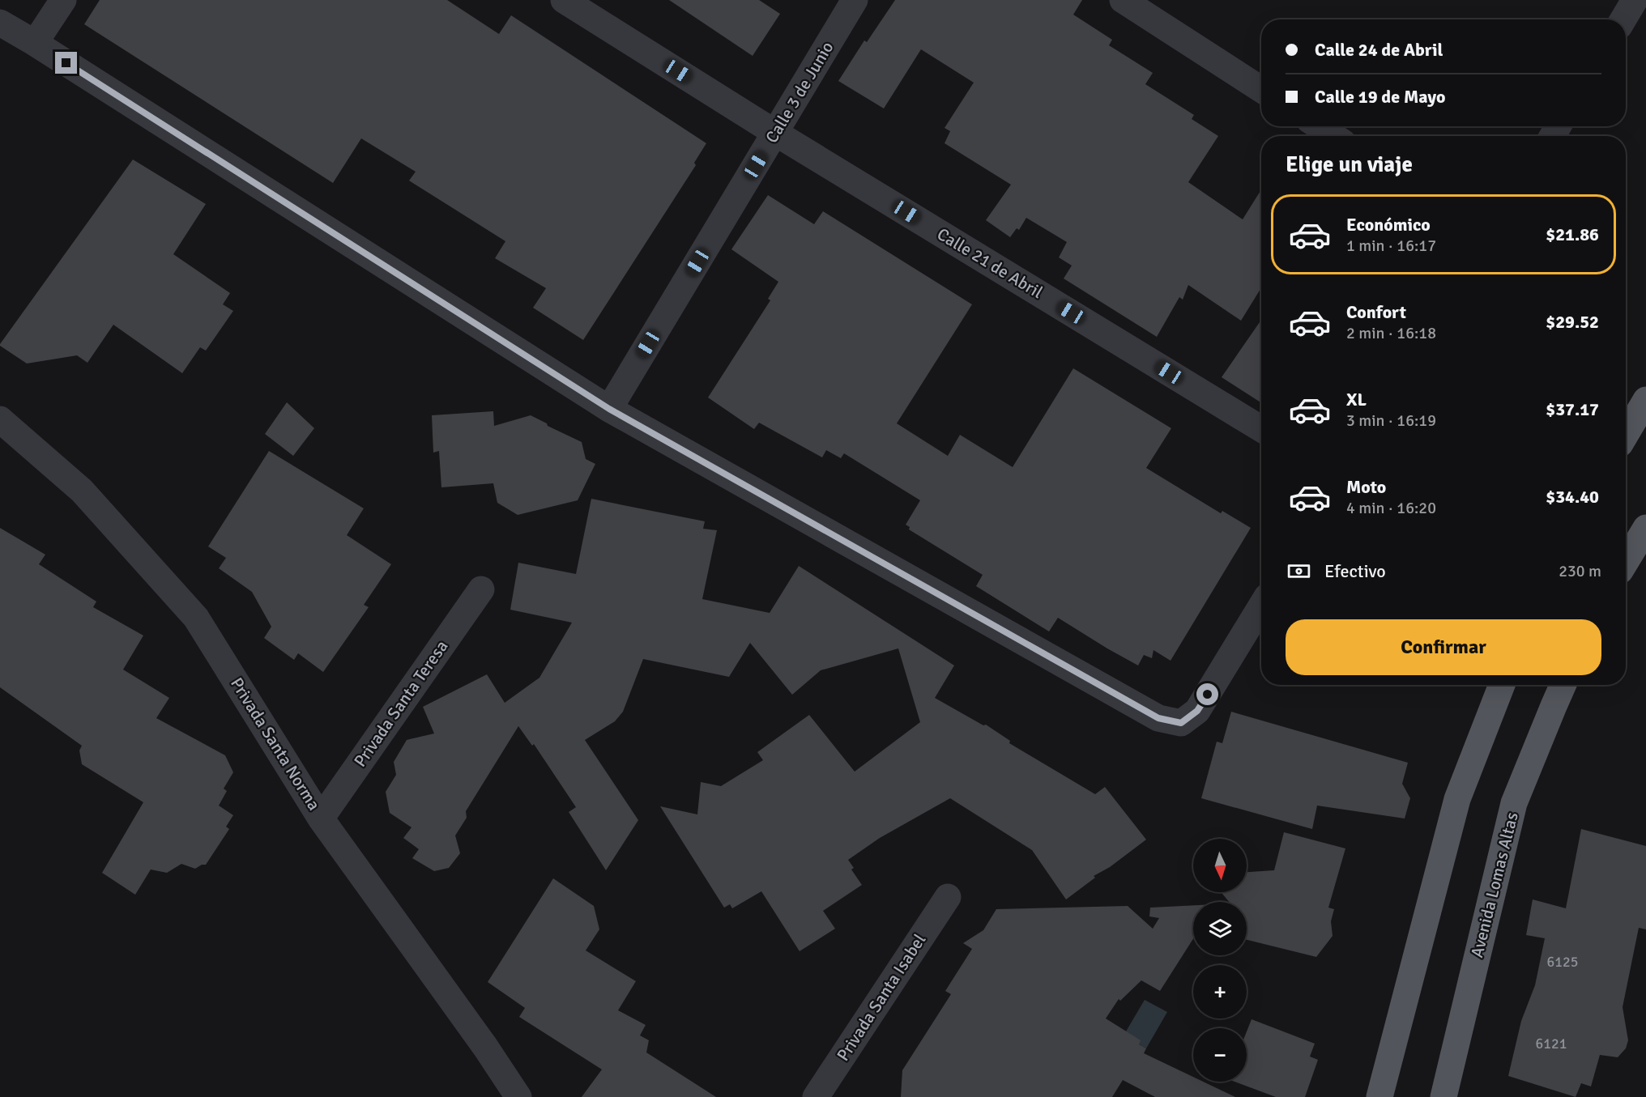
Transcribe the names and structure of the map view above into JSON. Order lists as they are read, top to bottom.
{
  "streets": {
    "main road": ["Avenida Lomas Altas"],
    "street": [
      "Calle 3 de Junio",
      "Calle 21 de Abril",
      "Privada Santa Teresa",
      "Privada Santa Norma",
      "Privada Santa Isabel"
    ]
  },
  "crossings": [
    ["Calle 3 de Junio", "Calle 21 de Abril"],
    ["Privada Santa Teresa", "Privada Santa Norma"]
  ],
  "house_numbers": ["6125", "6121"],
  "north": "bottom",
  "page": {
    "banner": ["Calle 24 de Abril", "Calle 19 de Mayo"],
    "heading": "Elige un viaje",
    "list": [
      {
        "name": "Económico",
        "note": "1 min · 16:17",
        "value": "$21.86"
      },
      {
        "name": "Confort",
        "note": "2 min · 16:18",
        "value": "$29.52"
      },
      {
        "name": "XL",
        "note": "3 min · 16:19",
        "value": "$37.17"
      },
      {
        "name": "Moto",
        "note": "4 min · 16:20",
        "value": "$34.40"
      }
    ],
    "pay": ["Efectivo", "230 m"],
    "buttons": "Confirmar",
    "map_buttons": ["+", "−"]
  }
}
